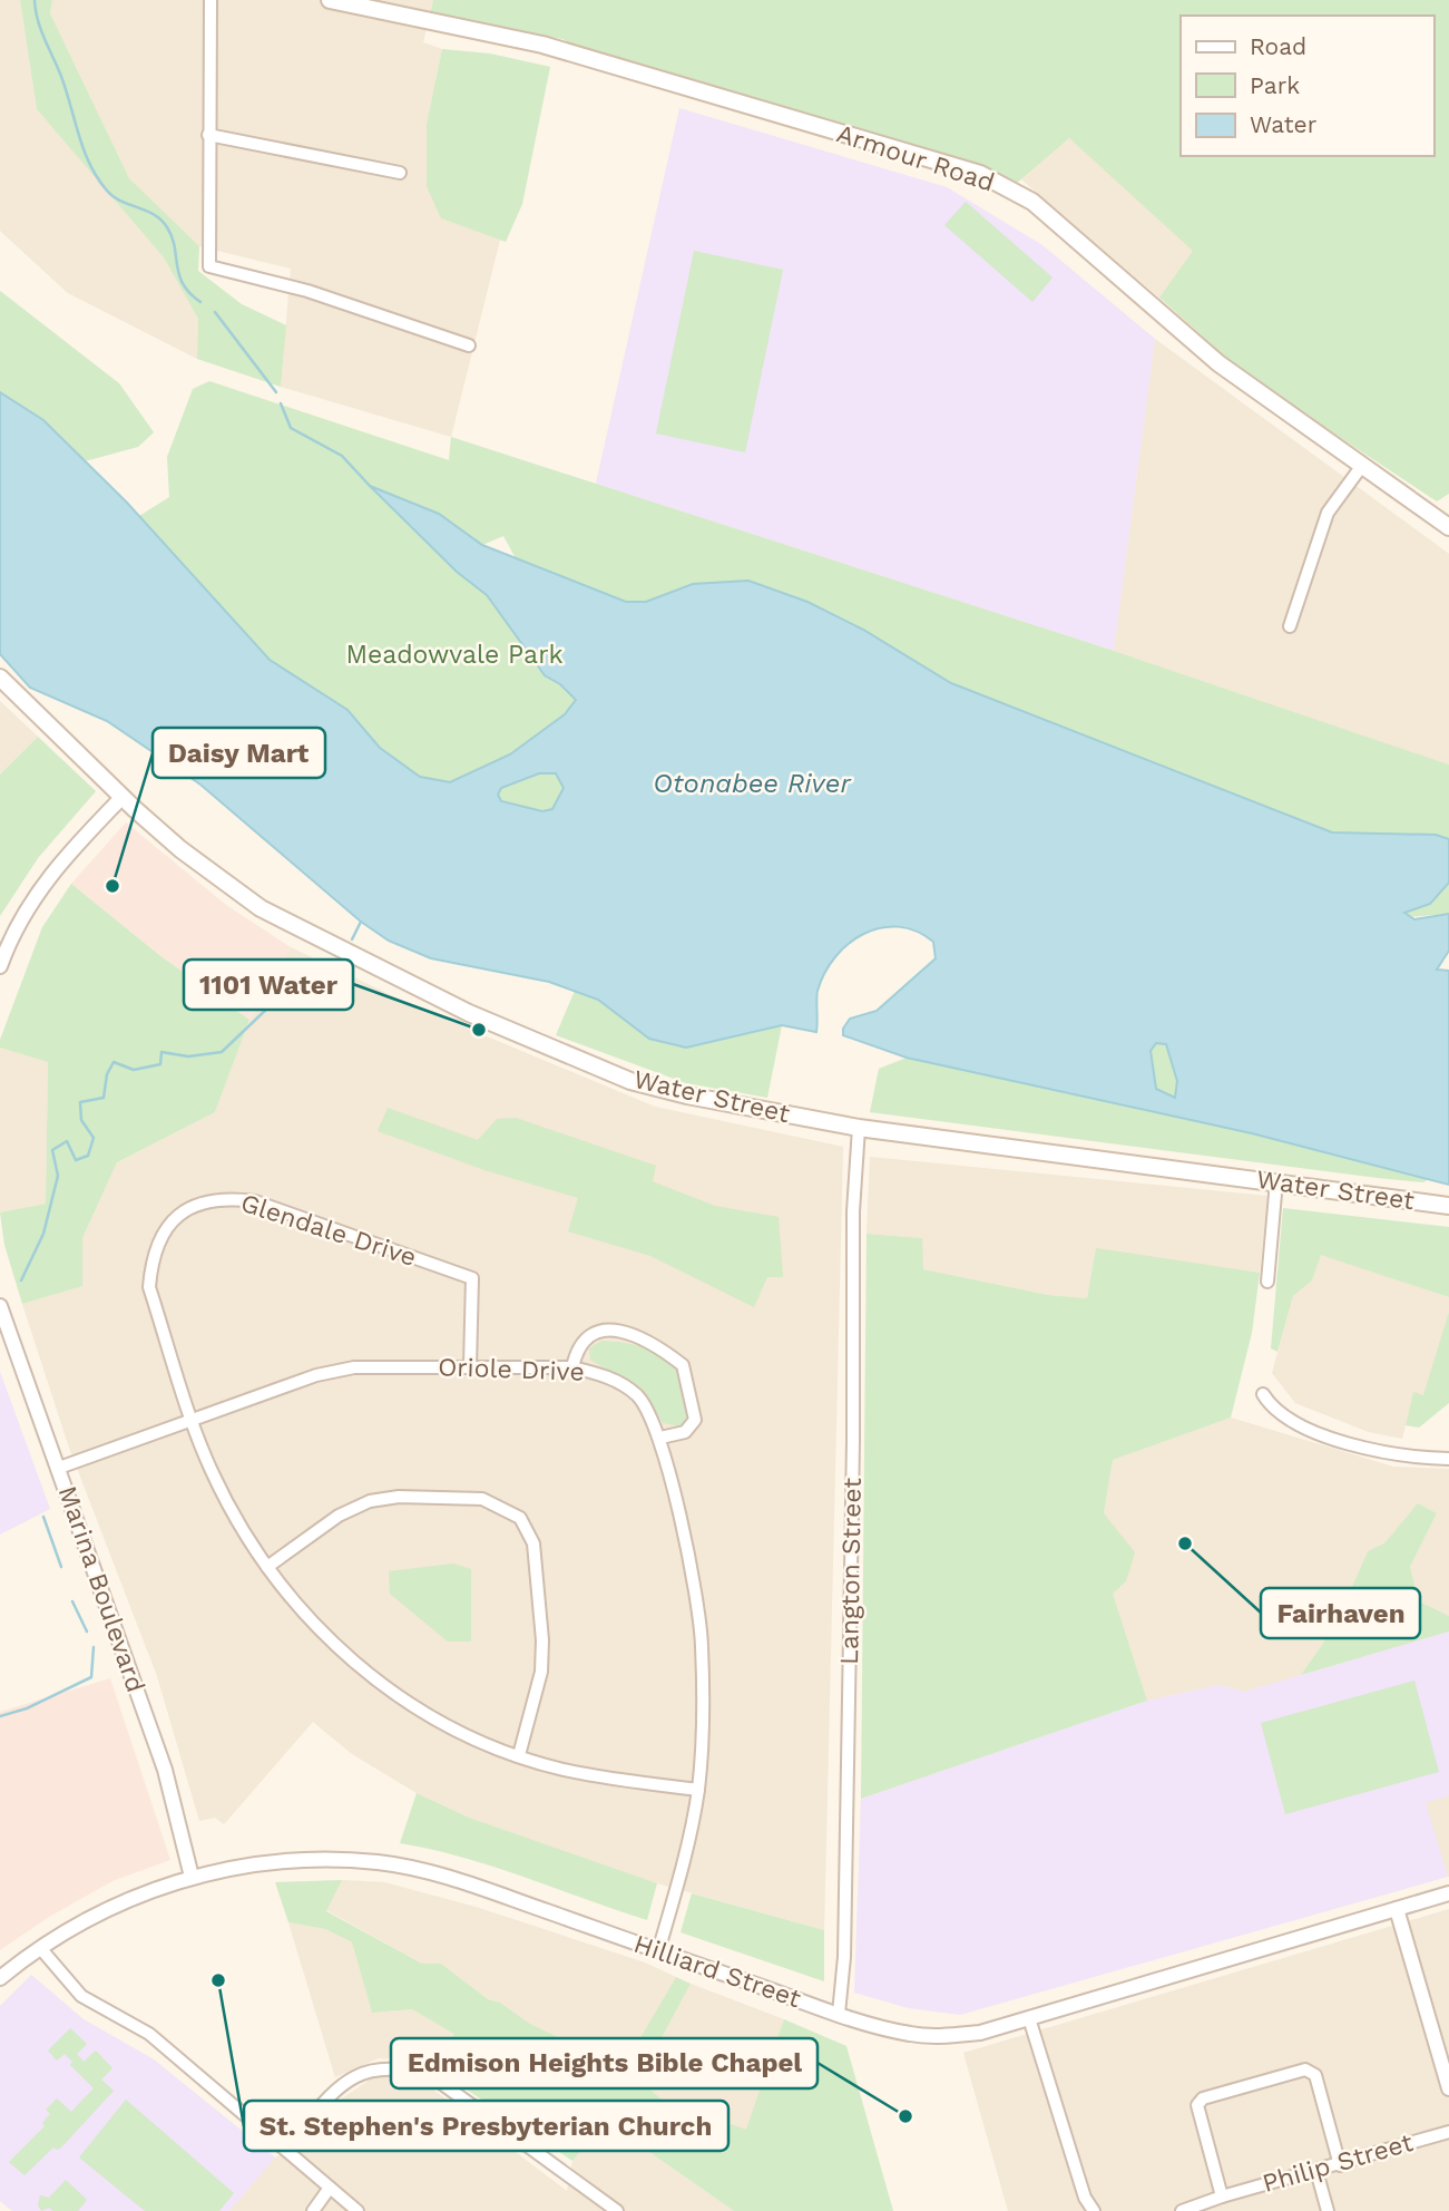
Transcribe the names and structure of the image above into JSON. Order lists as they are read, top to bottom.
{
  "streets": {
    "main road": ["Armour Road", "Water Street"],
    "street": [
      "Glendale Drive",
      "Oriole Drive",
      "Langton Street",
      "Marina Boulevard",
      "Hilliard Street",
      "Philip Street"
    ]
  },
  "crossings": [
    ["Water Street", "Langton Street"],
    ["Glendale Drive", "Oriole Drive"],
    ["Oriole Drive", "Marina Boulevard"],
    ["Oriole Drive", "Hilliard Street"],
    ["Langton Street", "Hilliard Street"],
    ["Marina Boulevard", "Hilliard Street"]
  ],
  "water": ["Otonabee River"],
  "parks": ["Meadowvale Park"],
  "places": [
    "Daisy Mart",
    "1101 Water",
    "Fairhaven",
    "St. Stephen's Presbyterian Church",
    "Edmison Heights Bible Chapel"
  ],
  "legend": ["Road", "Park", "Water"]
}
